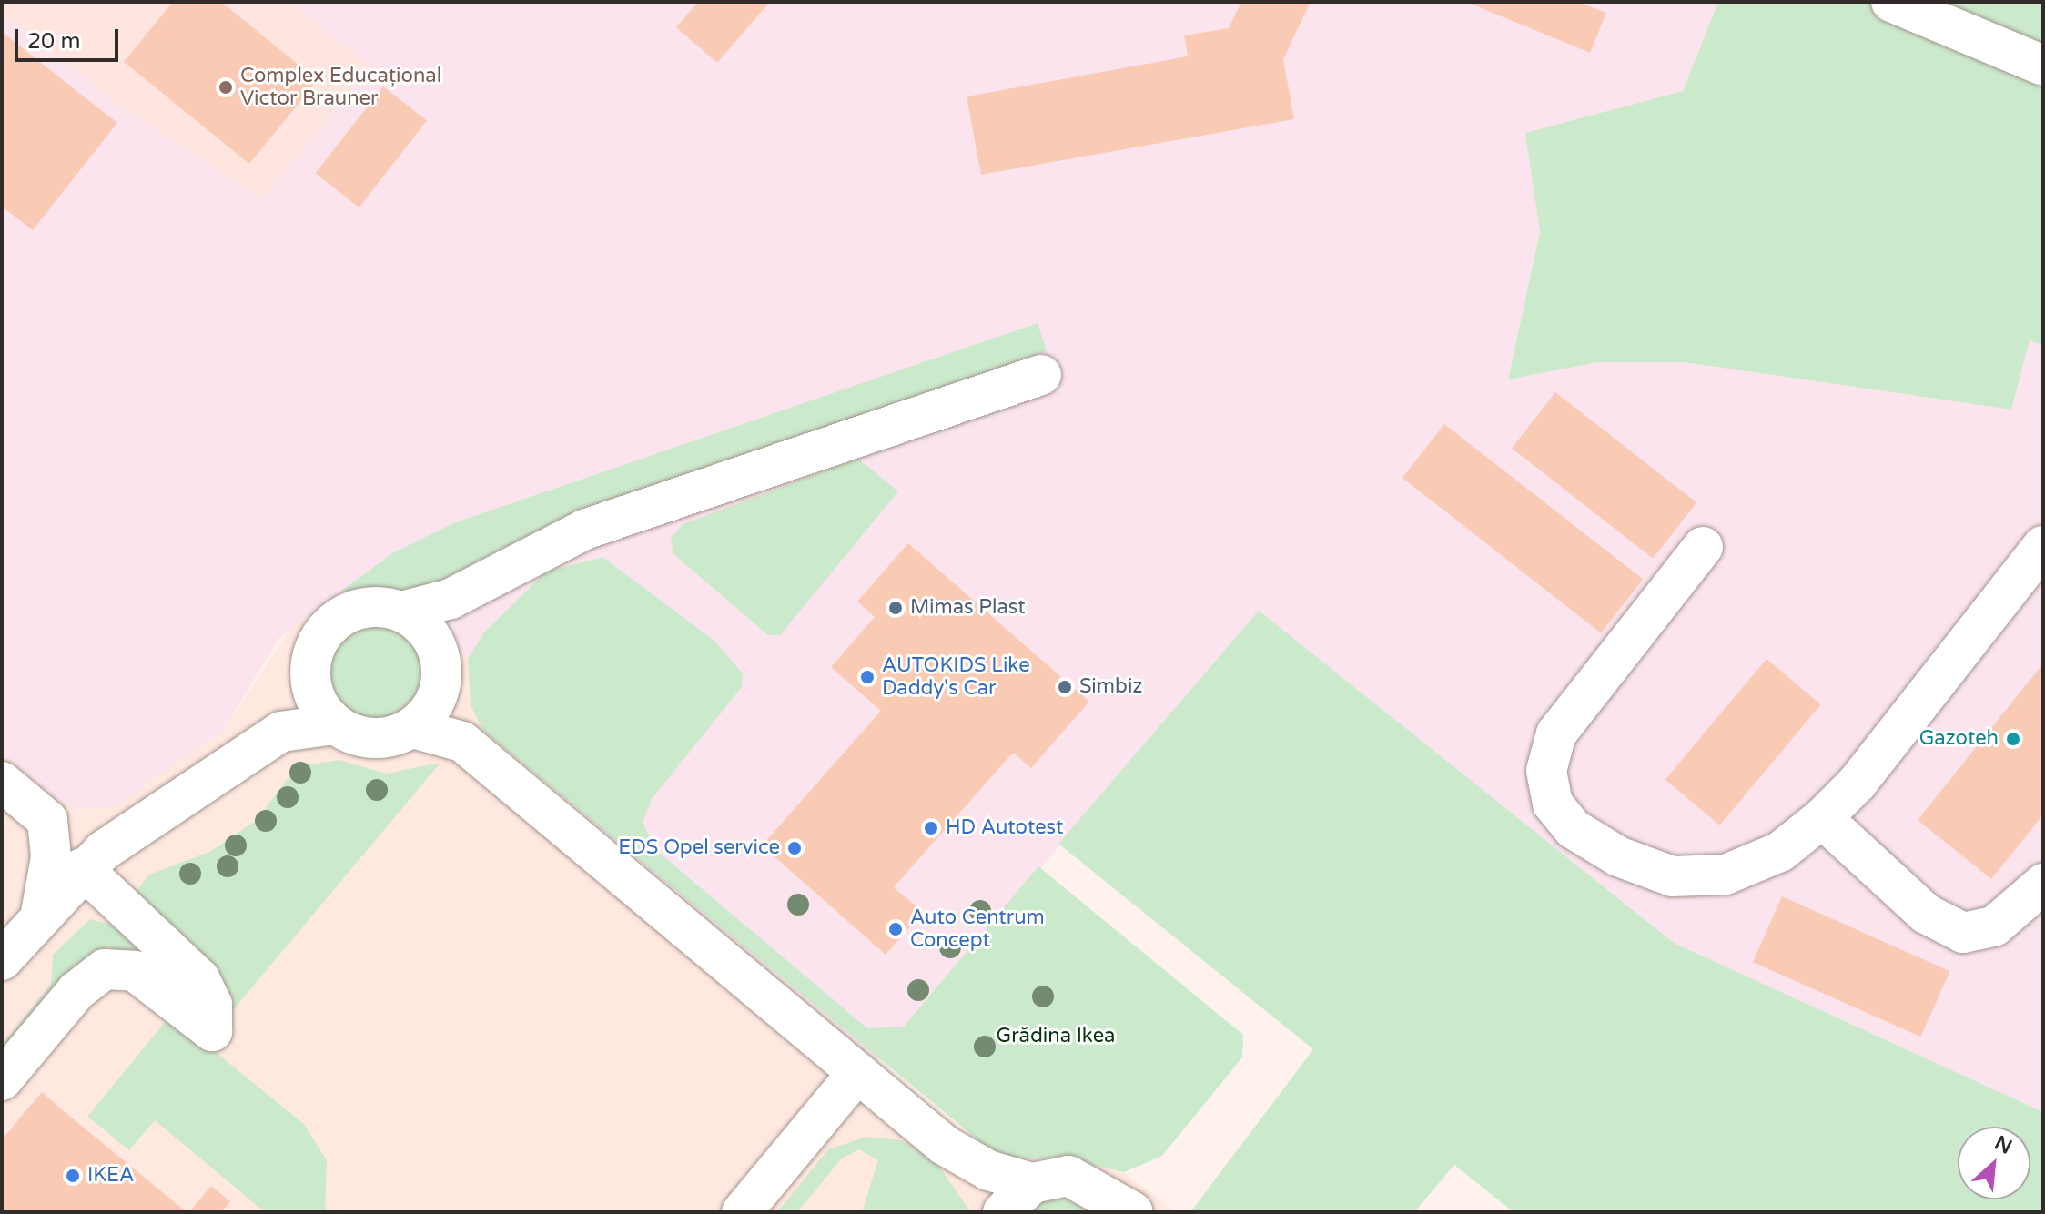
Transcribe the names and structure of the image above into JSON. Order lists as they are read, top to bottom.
{
  "parks": ["Grădina Ikea"],
  "places": [
    "Complex Educațional Victor Brauner",
    "Mimas Plast",
    "AUTOKIDS Like Daddy's Car",
    "Simbiz",
    "Gazoteh",
    "HD Autotest",
    "EDS Opel service",
    "Auto Centrum Concept",
    "IKEA"
  ],
  "scale_bar": "20 m",
  "north": "top right"
}
